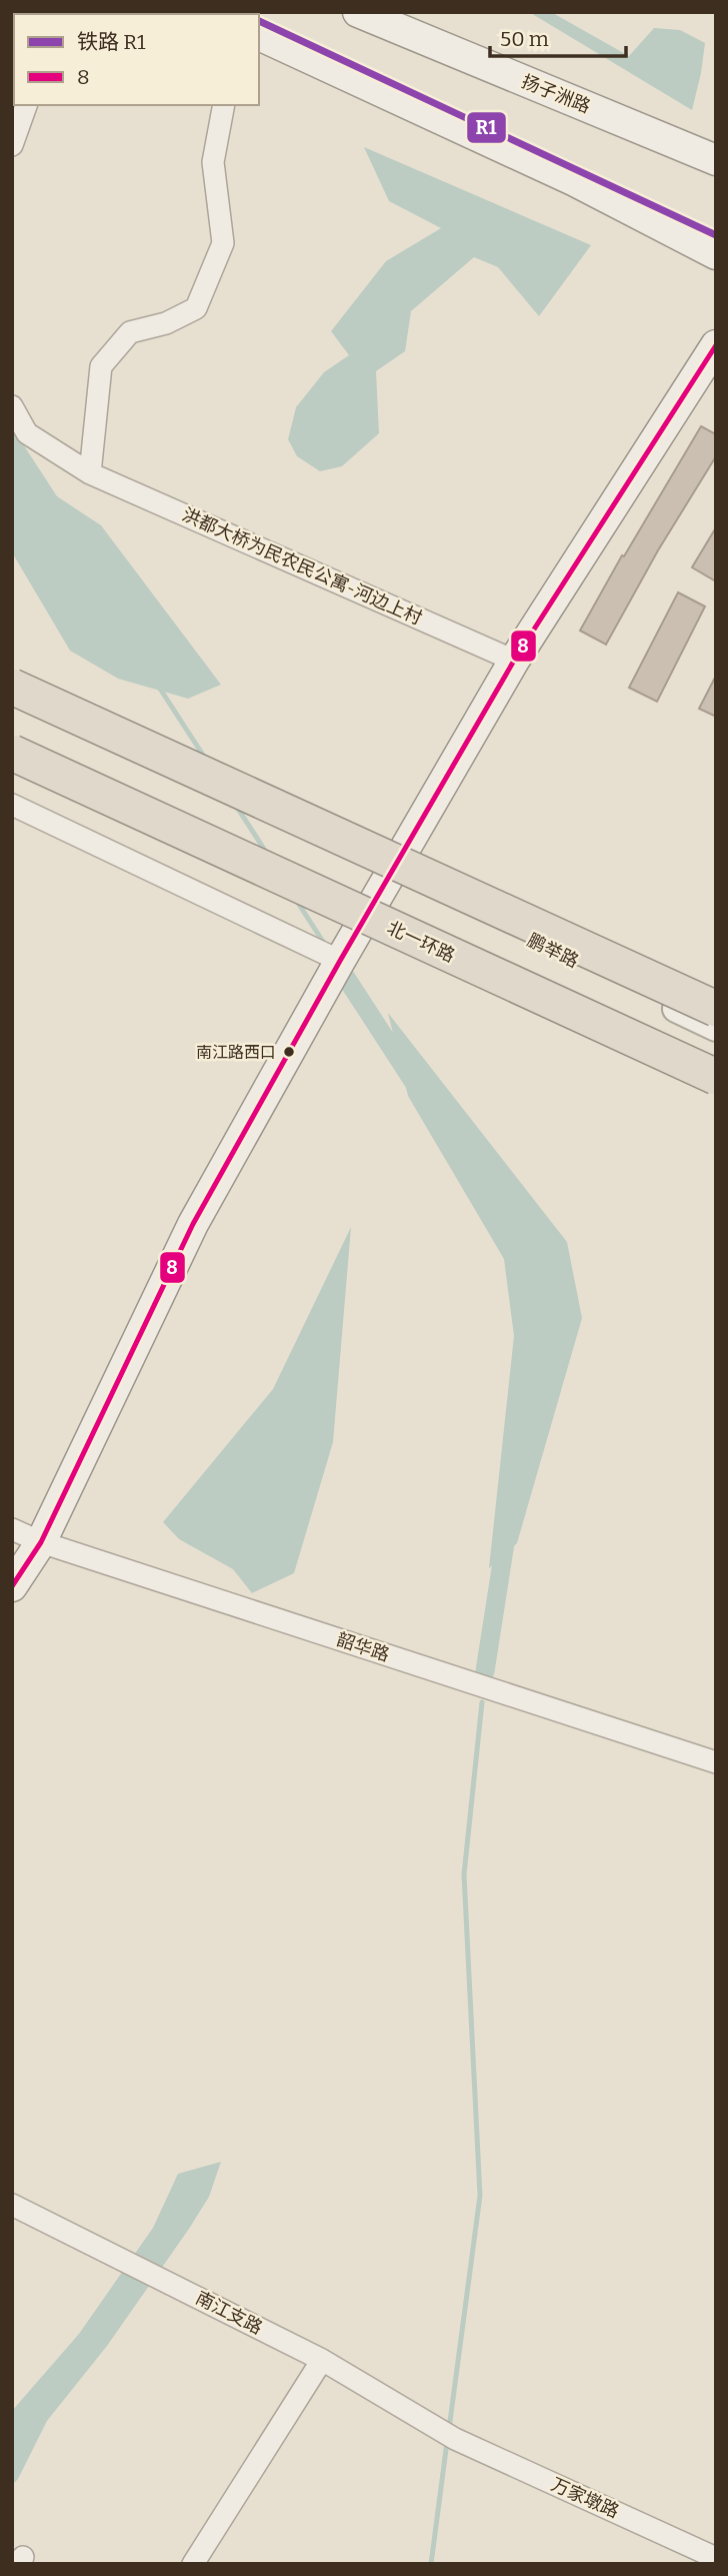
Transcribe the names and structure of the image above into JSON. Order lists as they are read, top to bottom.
{
  "streets": {
    "highway": ["北一环路"],
    "main road": ["扬子洲路"],
    "street": [
      "洪都大桥为民农民公寓-河边上村",
      "鹏举路",
      "韶华路",
      "南江支路",
      "万家墩路"
    ]
  },
  "crossings": [
    ["南江支路", "万家墩路"]
  ],
  "places": ["南江路西口"],
  "lines": ["rail line R1", "transit line 8"],
  "legend": ["铁路 R1", "8"],
  "scale_bar": "50 m"
}
